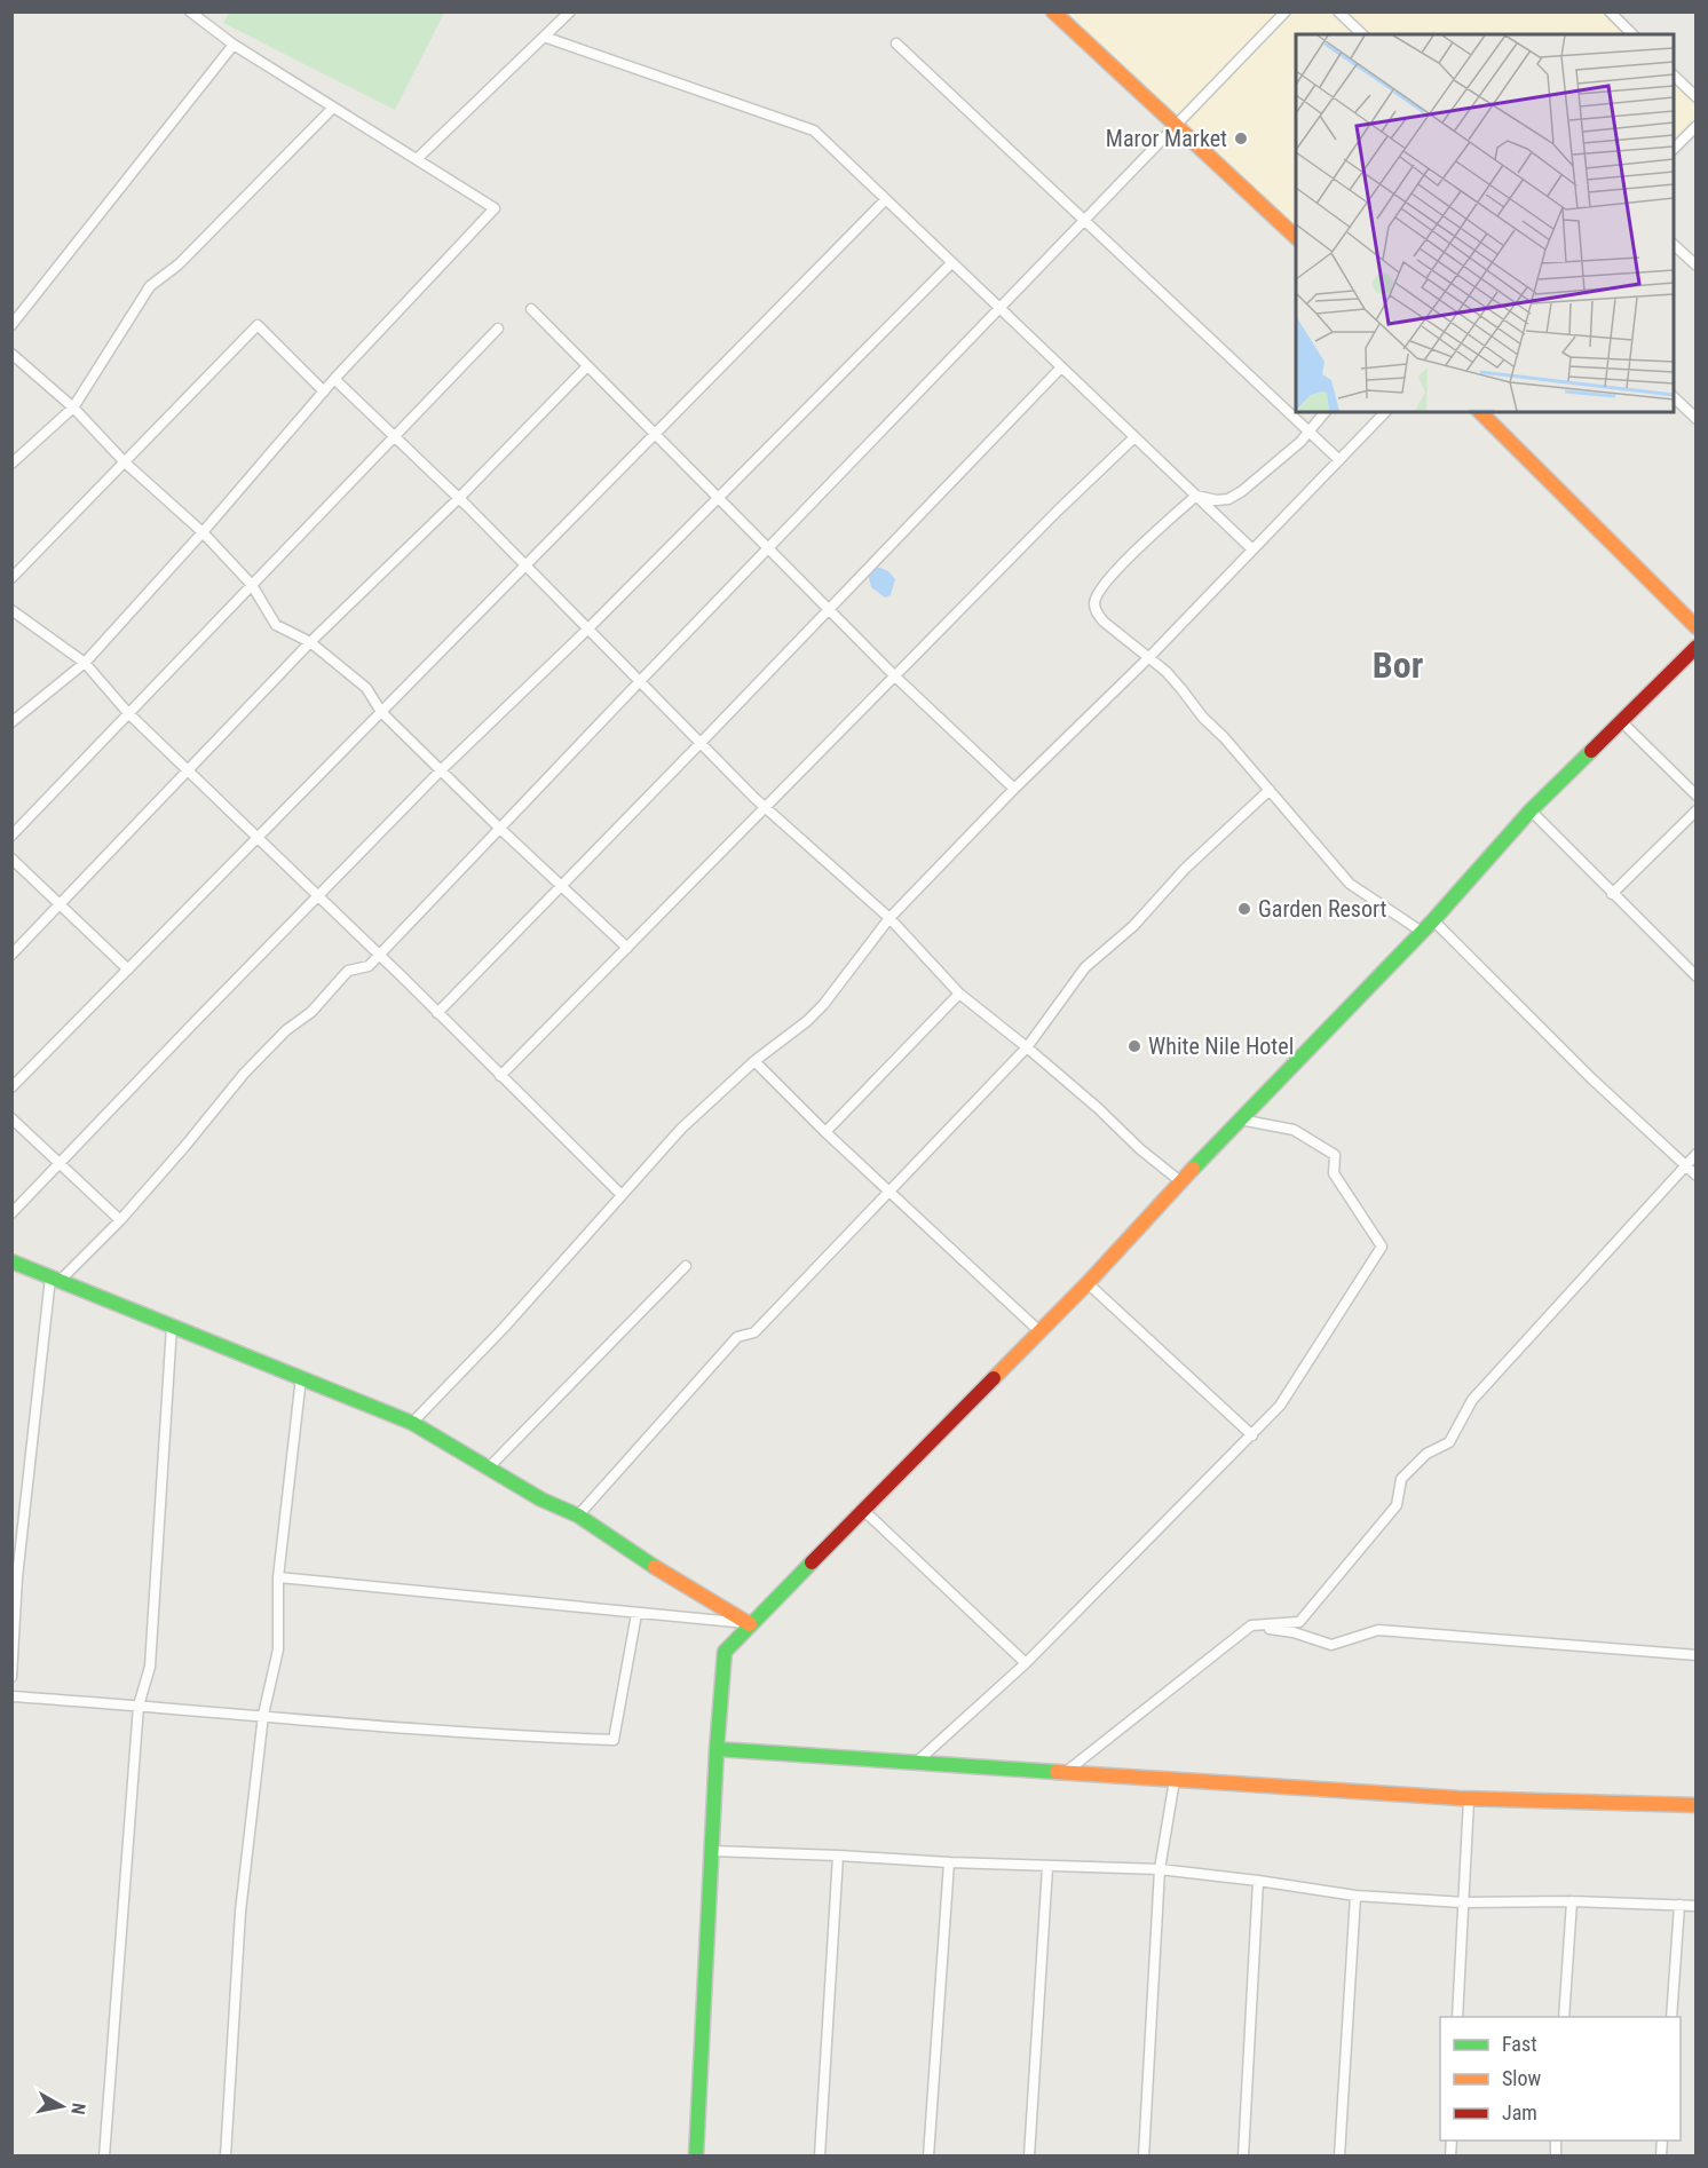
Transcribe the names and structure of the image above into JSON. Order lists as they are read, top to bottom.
{
  "districts": ["Bor"],
  "places": ["Maror Market", "Garden Resort", "White Nile Hotel"],
  "legend": ["Fast", "Slow", "Jam"],
  "north": "right"
}
